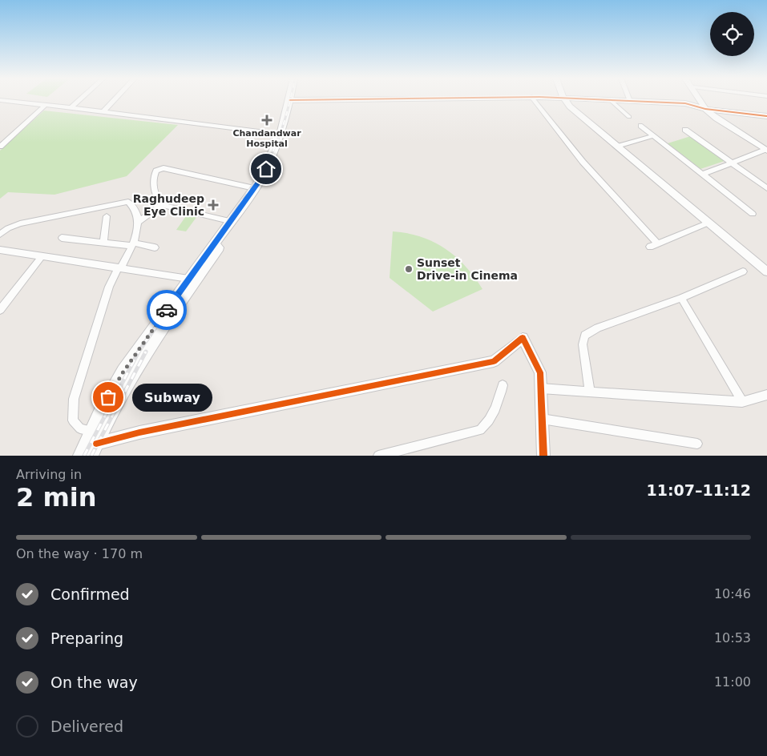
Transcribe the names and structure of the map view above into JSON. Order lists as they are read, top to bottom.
{
  "places": {
    "health": ["Chandandwar Hospital", "Raghudeep Eye Clinic"],
    "other": ["Sunset Drive-in Cinema", "Subway"]
  },
  "page": {
    "bubble": "Subway",
    "heading": ["2 min", "Arriving in", "11:07–11:12"],
    "bar": "On the way · 170 m",
    "list": [
      ["Confirmed", "10:46"],
      ["Preparing", "10:53"],
      ["On the way", "11:00"],
      "Delivered"
    ]
  }
}
